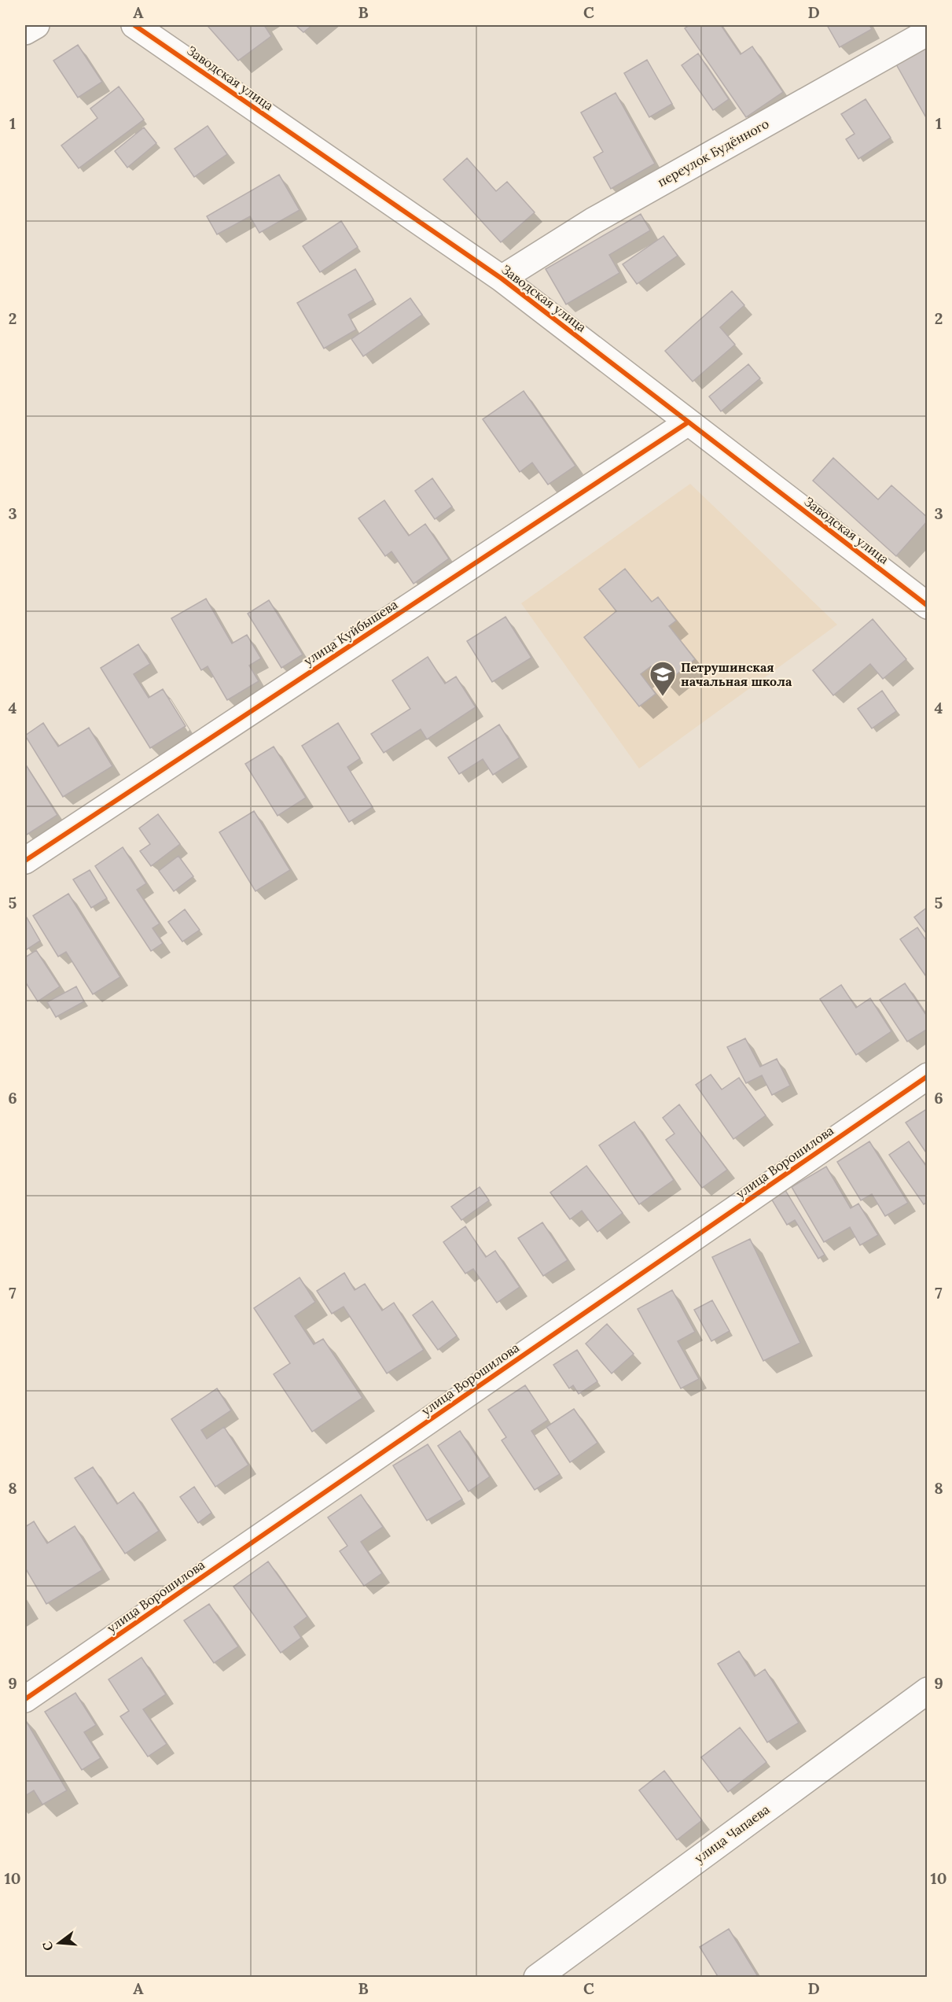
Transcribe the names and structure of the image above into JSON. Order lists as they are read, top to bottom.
{
  "streets": {
    "street": [
      "Заводская улица",
      "переулок Будённого",
      "улица Куйбышева",
      "улица Ворошилова",
      "улица Чапаева"
    ]
  },
  "crossings": [
    ["Заводская улица", "переулок Будённого"],
    ["Заводская улица", "улица Куйбышева"]
  ],
  "places": {
    "school or university": ["Петрушинская начальная школа"]
  },
  "north": "left",
  "grid": {
    "columns": [
      "A",
      "B",
      "C",
      "D"
    ],
    "rows": [
      "1",
      "2",
      "3",
      "4",
      "5",
      "6",
      "7",
      "8",
      "9",
      "10"
    ]
  }
}
